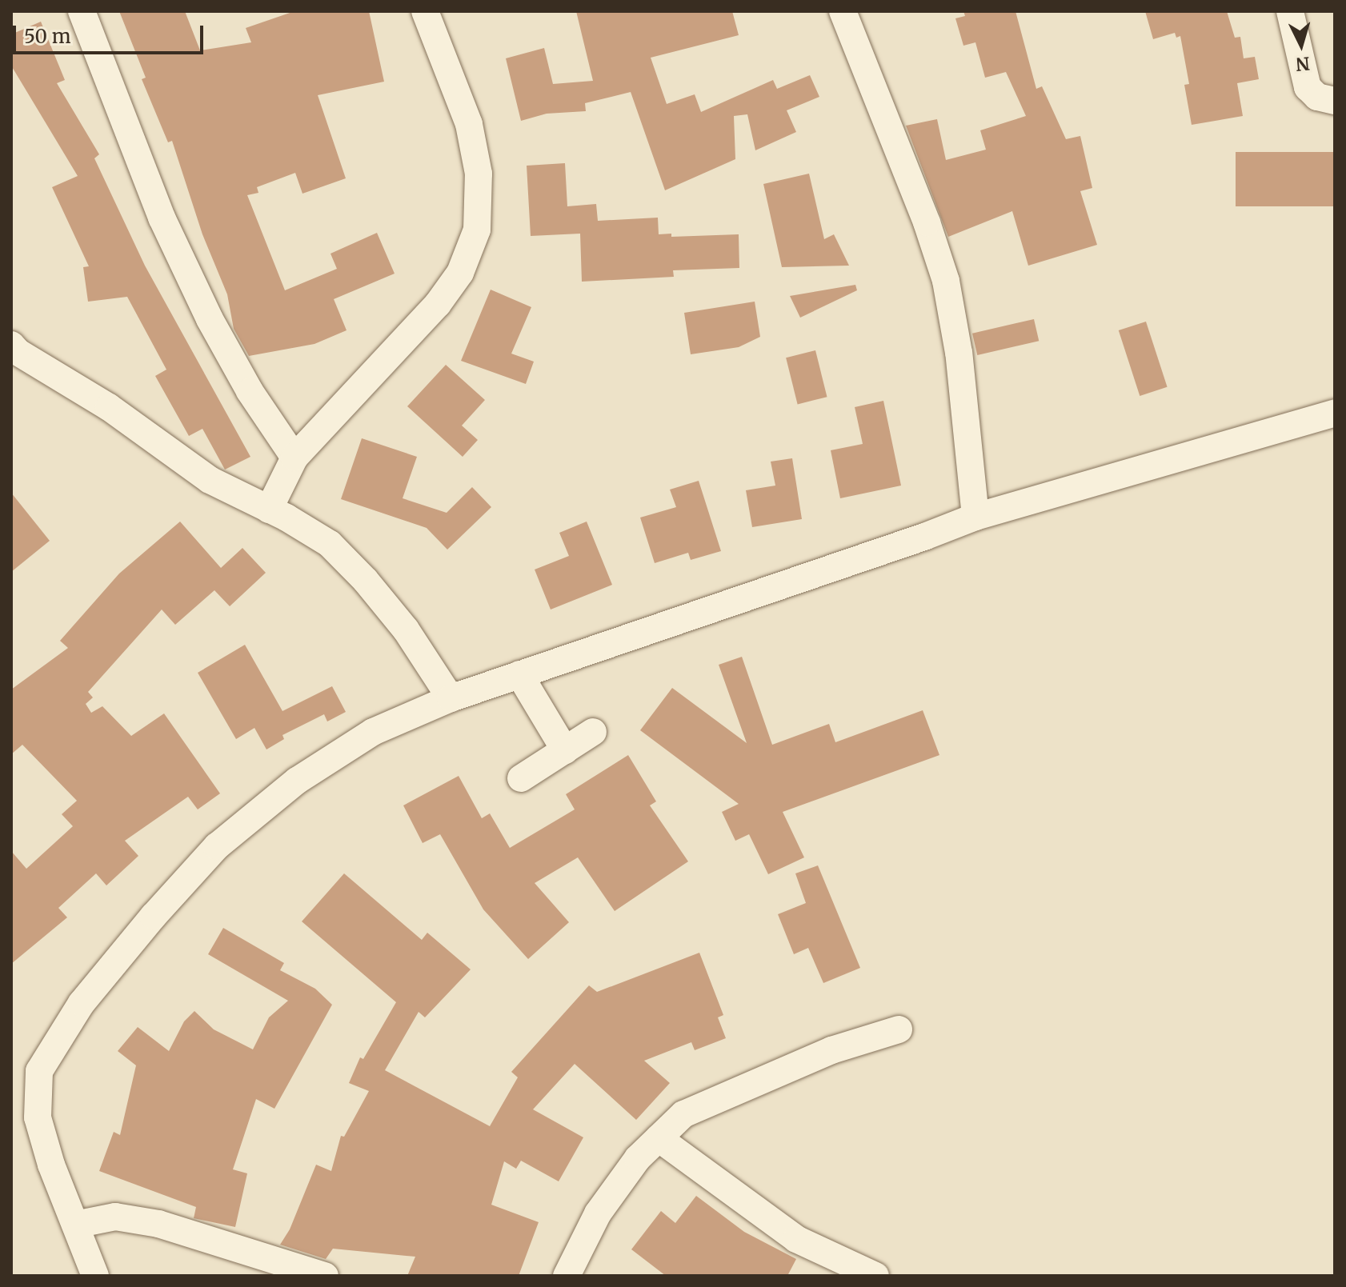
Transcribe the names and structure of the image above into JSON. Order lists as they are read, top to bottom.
{
  "scale_bar": "50 m",
  "north": "bottom"
}
